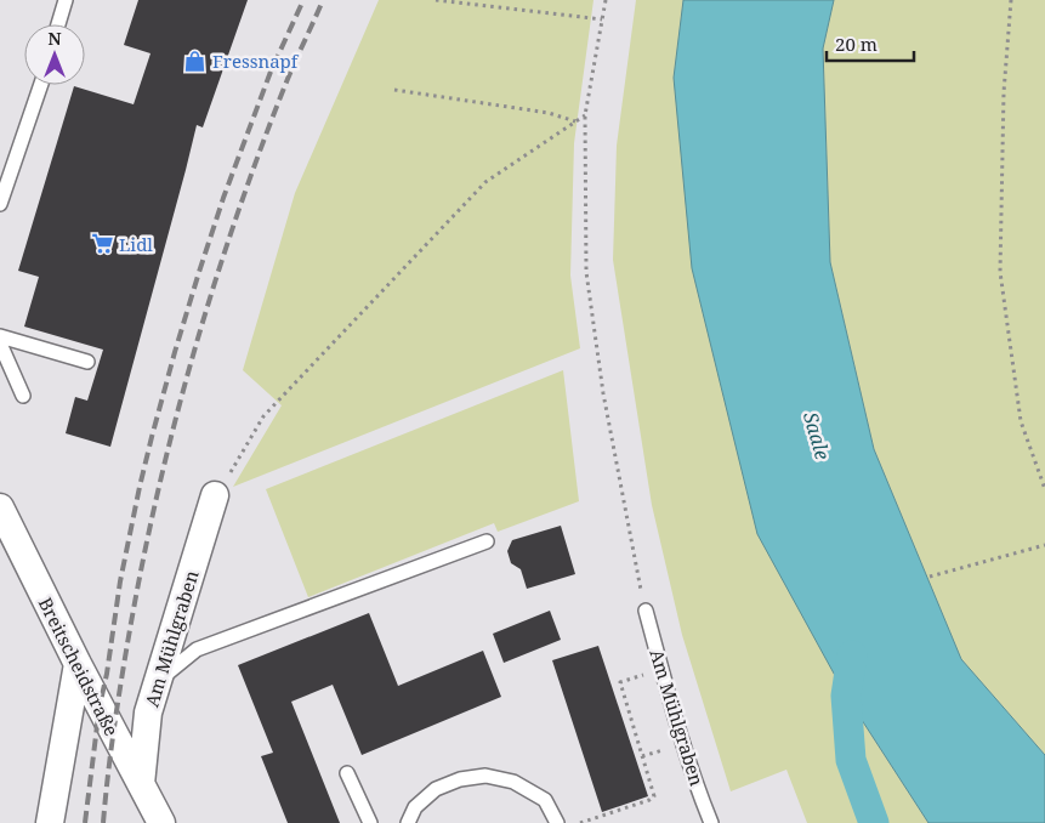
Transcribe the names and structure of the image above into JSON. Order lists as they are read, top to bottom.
{
  "streets": {
    "street": ["Am Mühlgraben", "Breitscheidstraße"]
  },
  "crossings": [
    ["Am Mühlgraben", "Breitscheidstraße"]
  ],
  "water": ["Saale"],
  "places": {
    "shop": ["Fressnapf"],
    "supermarket": ["Lidl"]
  },
  "scale_bar": "20 m",
  "north": "top"
}
